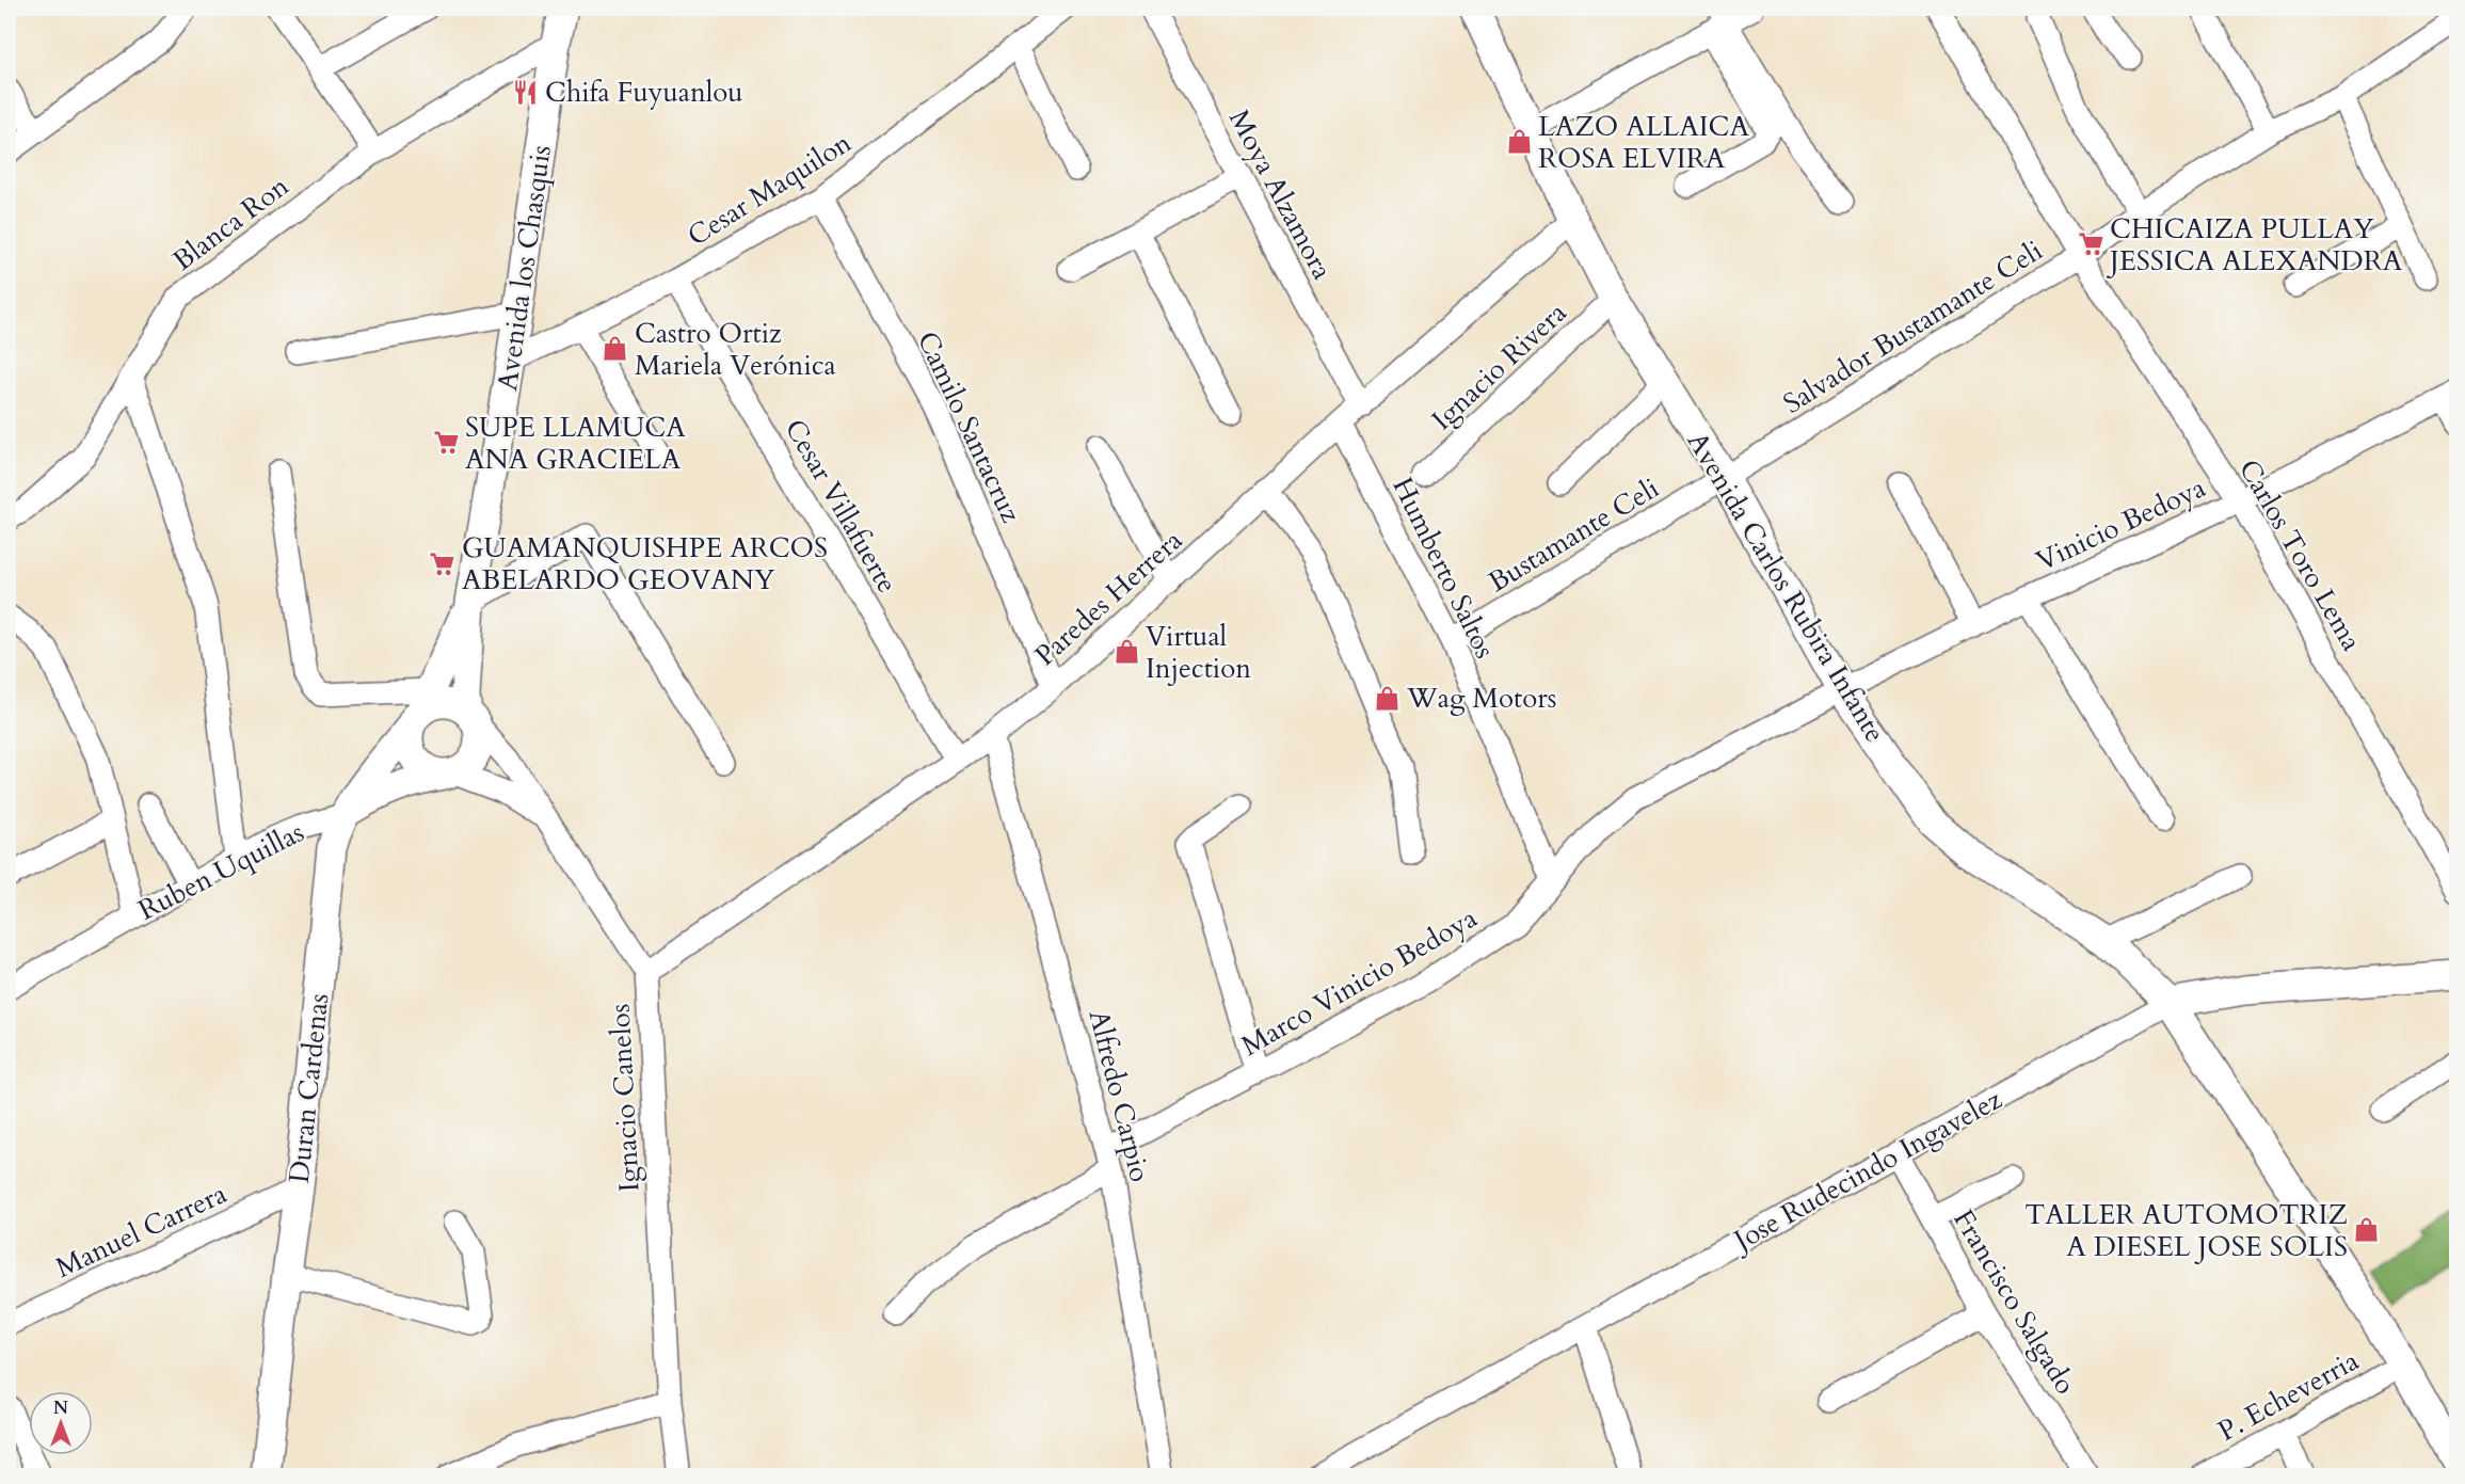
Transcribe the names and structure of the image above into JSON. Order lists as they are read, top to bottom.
{
  "streets": {
    "street": [
      "Cesar Maquilon",
      "Moya Alzamora",
      "Blanca Ron",
      "Avenida los Chasquis",
      "Salvador Bustamante Celi",
      "Ignacio Rivera",
      "Camilo Santacruz",
      "Cesar Villafuerte",
      "Vinicio Bedoya",
      "Bustamante Celi",
      "Carlos Toro Lema",
      "Humberto Saltos",
      "Avenida Carlos Rubira Infante",
      "Paredes Herrera",
      "Ruben Uquillas",
      "Marco Vinicio Bedoya",
      "Duran Cardenas",
      "Alfredo Carpio",
      "Ignacio Canelos",
      "Jose Rudecindo Ingavelez",
      "Manuel Carrera",
      "Francisco Salgado",
      "P. Echeverria"
    ]
  },
  "crossings": [
    ["Cesar Maquilon", "Avenida los Chasquis"],
    ["Cesar Maquilon", "Camilo Santacruz"],
    ["Cesar Maquilon", "Cesar Villafuerte"],
    ["Moya Alzamora", "Paredes Herrera"],
    ["Blanca Ron", "Avenida los Chasquis"],
    ["Avenida los Chasquis", "Ignacio Canelos"],
    ["Salvador Bustamante Celi", "Bustamante Celi"],
    ["Salvador Bustamante Celi", "Carlos Toro Lema"],
    ["Salvador Bustamante Celi", "Avenida Carlos Rubira Infante"],
    ["Ignacio Rivera", "Avenida Carlos Rubira Infante"],
    ["Camilo Santacruz", "Paredes Herrera"],
    ["Cesar Villafuerte", "Paredes Herrera"],
    ["Vinicio Bedoya", "Carlos Toro Lema"],
    ["Vinicio Bedoya", "Avenida Carlos Rubira Infante"],
    ["Vinicio Bedoya", "Marco Vinicio Bedoya"],
    ["Bustamante Celi", "Humberto Saltos"],
    ["Bustamante Celi", "Avenida Carlos Rubira Infante"],
    ["Humberto Saltos", "Paredes Herrera"],
    ["Humberto Saltos", "Marco Vinicio Bedoya"],
    ["Avenida Carlos Rubira Infante", "Paredes Herrera"],
    ["Avenida Carlos Rubira Infante", "Marco Vinicio Bedoya"],
    ["Avenida Carlos Rubira Infante", "Jose Rudecindo Ingavelez"],
    ["Avenida Carlos Rubira Infante", "P. Echeverria"],
    ["Paredes Herrera", "Alfredo Carpio"],
    ["Paredes Herrera", "Ignacio Canelos"],
    ["Ruben Uquillas", "Duran Cardenas"],
    ["Marco Vinicio Bedoya", "Alfredo Carpio"],
    ["Duran Cardenas", "Manuel Carrera"],
    ["Jose Rudecindo Ingavelez", "Francisco Salgado"]
  ],
  "places": {
    "restaurant": ["Chifa Fuyuanlou"],
    "shop": [
      "LAZO ALLAICA ROSA ELVIRA",
      "Castro Ortiz Mariela Verónica",
      "Virtual Injection",
      "Wag Motors",
      "TALLER AUTOMOTRIZ A DIESEL JOSE SOLIS"
    ],
    "supermarket": ["CHICAIZA PULLAY JESSICA ALEXANDRA", "SUPE LLAMUCA ANA GRACIELA", "GUAMANQUISHPE ARCOS ABELARDO GEOVANY"]
  },
  "north": "top"
}
